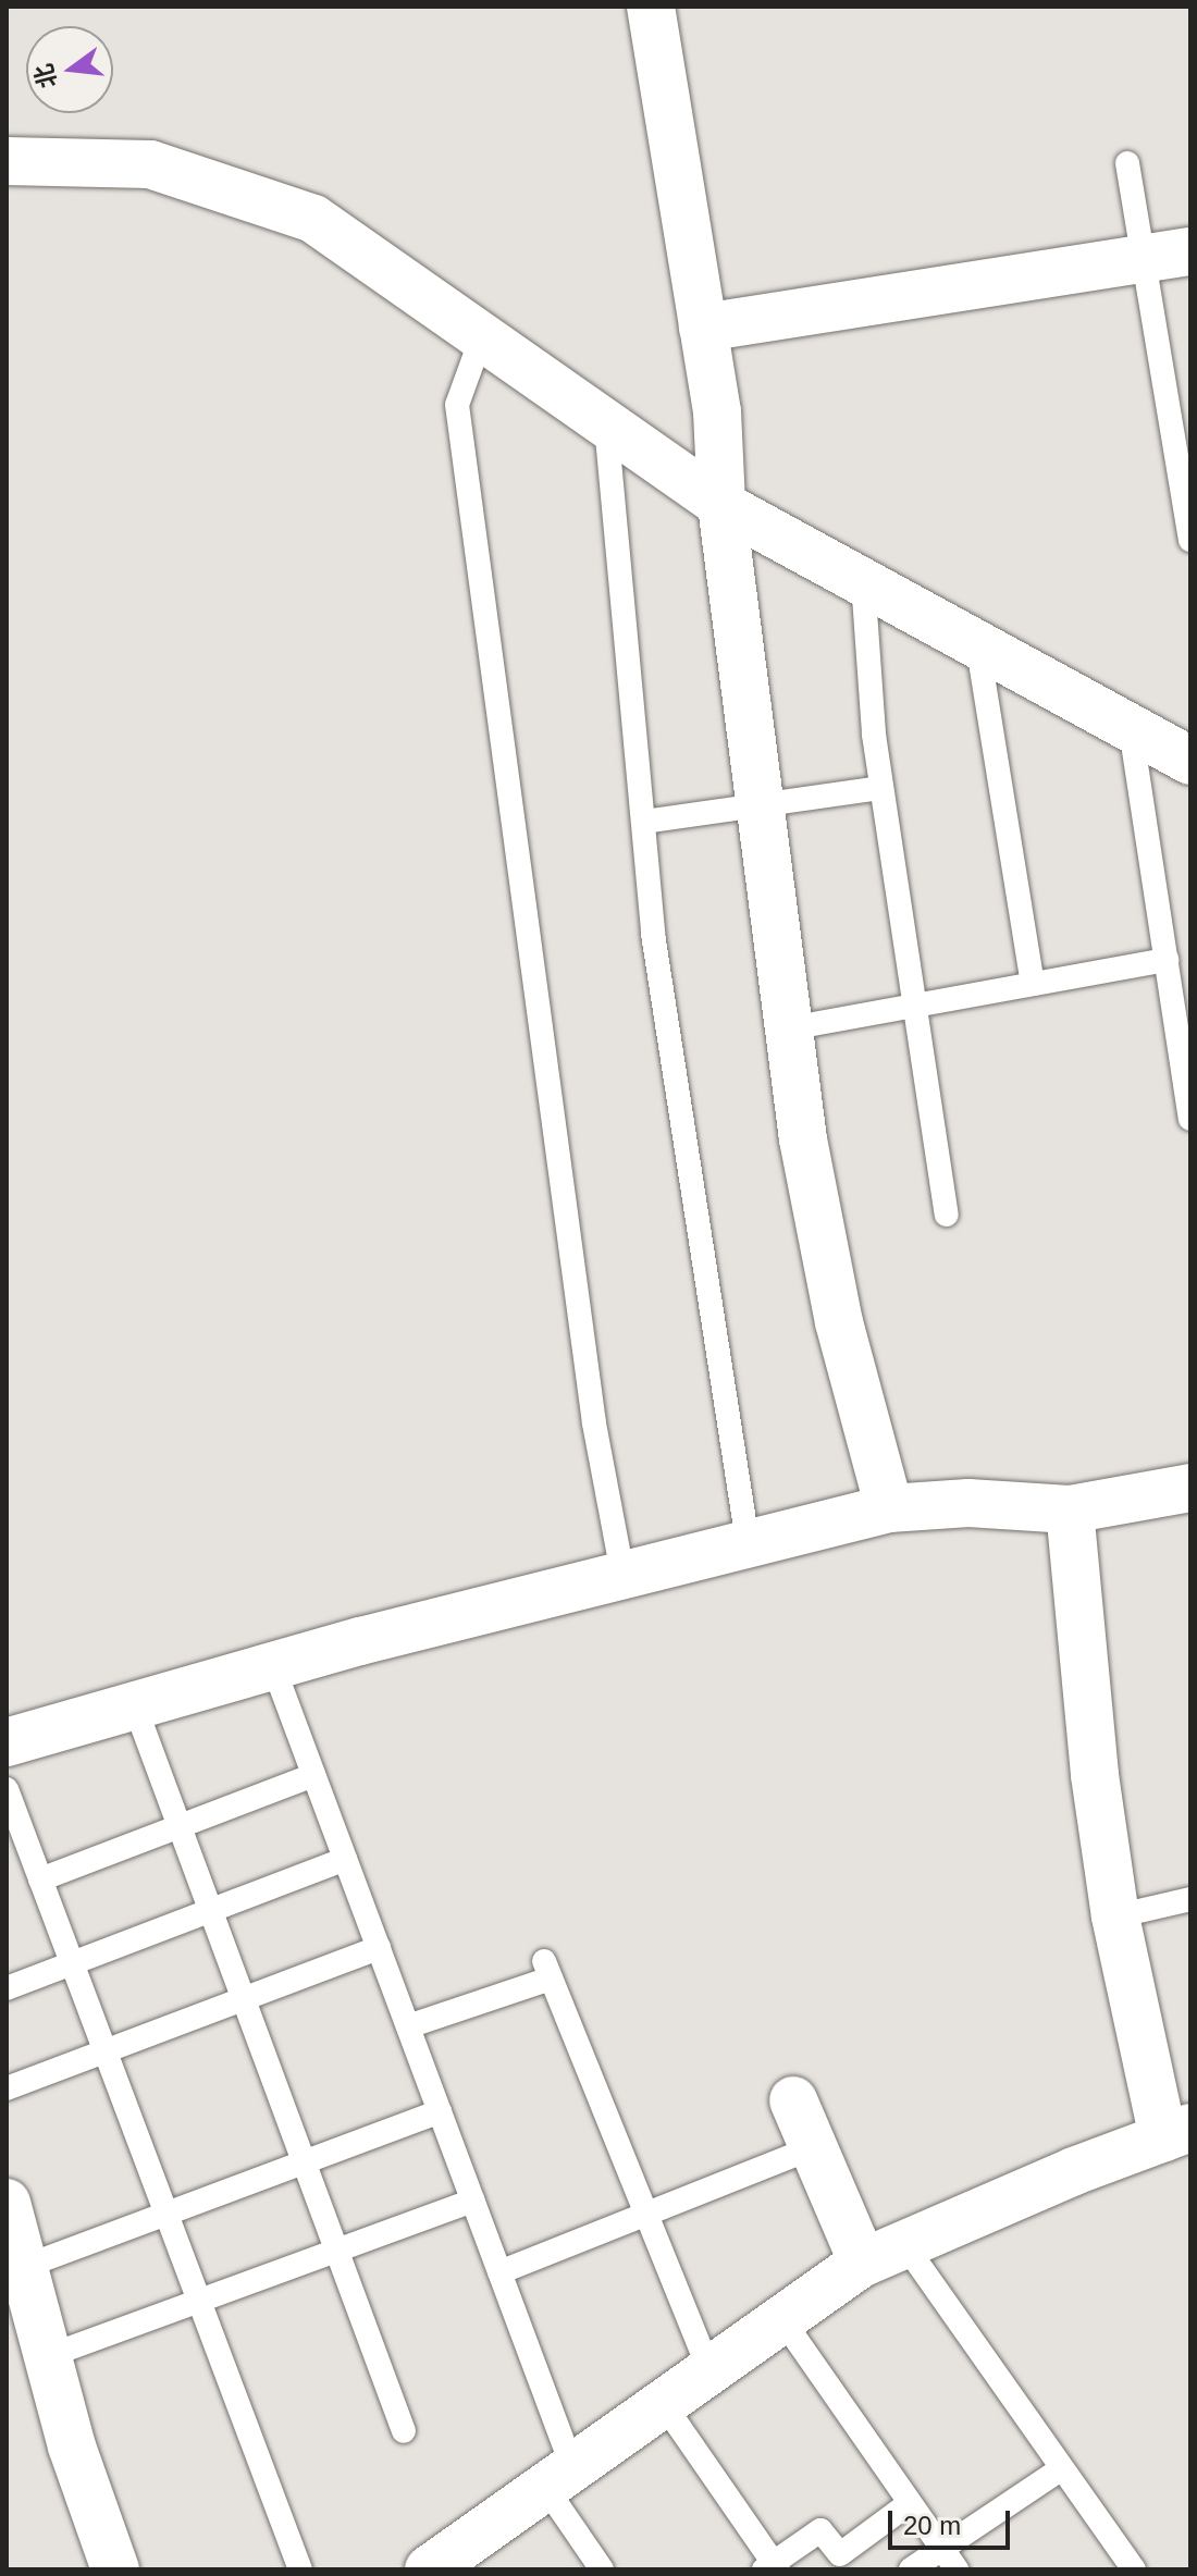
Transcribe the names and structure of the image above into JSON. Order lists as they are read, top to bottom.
{
  "scale_bar": "20 m",
  "north": "left"
}
